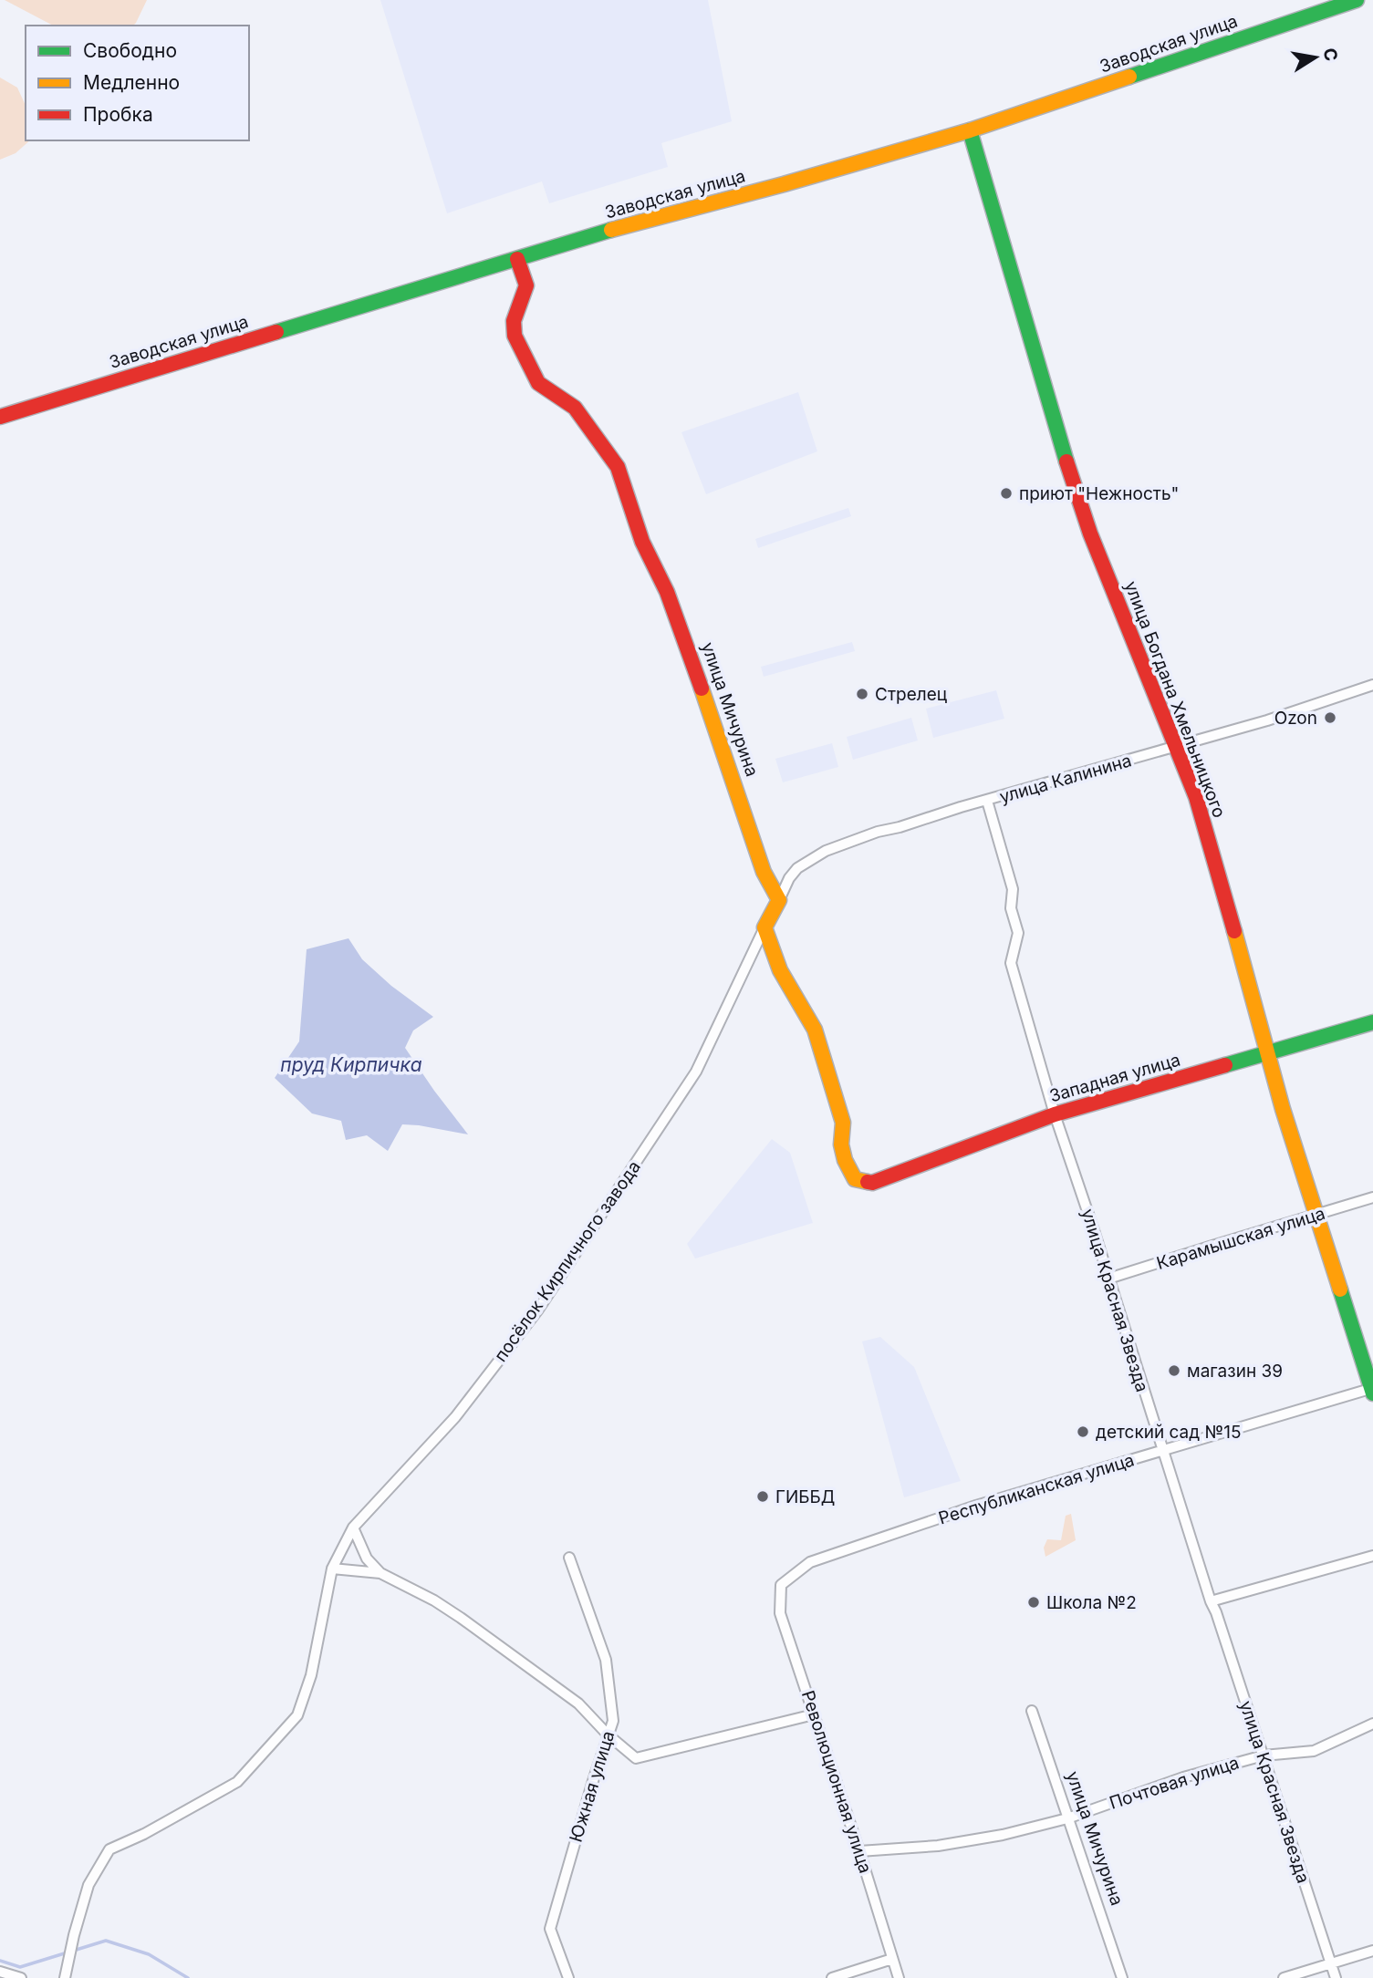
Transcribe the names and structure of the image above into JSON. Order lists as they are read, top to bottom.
{
  "streets": {
    "street": [
      "Заводская улица",
      "улица Богдана Хмельницкого",
      "улица Мичурина",
      "улица Калинина",
      "Западная улица",
      "Карамышская улица",
      "посёлок Кирпичного завода",
      "улица Красная Звезда",
      "Республиканская улица",
      "Революционная улица",
      "Почтовая улица",
      "Южная улица"
    ]
  },
  "crossings": [
    ["Заводская улица", "улица Богдана Хмельницкого"],
    ["Заводская улица", "улица Мичурина"],
    ["улица Богдана Хмельницкого", "улица Калинина"],
    ["улица Богдана Хмельницкого", "Западная улица"],
    ["улица Богдана Хмельницкого", "Карамышская улица"],
    ["улица Богдана Хмельницкого", "Республиканская улица"],
    ["улица Мичурина", "улица Калинина"],
    ["улица Мичурина", "Почтовая улица"],
    ["улица Калинина", "улица Красная Звезда"],
    ["Западная улица", "посёлок Кирпичного завода"],
    ["Западная улица", "улица Красная Звезда"],
    ["Карамышская улица", "улица Красная Звезда"],
    ["улица Красная Звезда", "Республиканская улица"],
    ["улица Красная Звезда", "Почтовая улица"],
    ["Республиканская улица", "Революционная улица"],
    ["Революционная улица", "Почтовая улица"]
  ],
  "water": ["пруд Кирпичка"],
  "places": [
    "приют \"Нежность\"",
    "Стрелец",
    "Ozon",
    "магазин 39",
    "детский сад №15",
    "ГИББД",
    "Школа №2"
  ],
  "legend": ["Свободно", "Медленно", "Пробка"],
  "north": "right"
}
